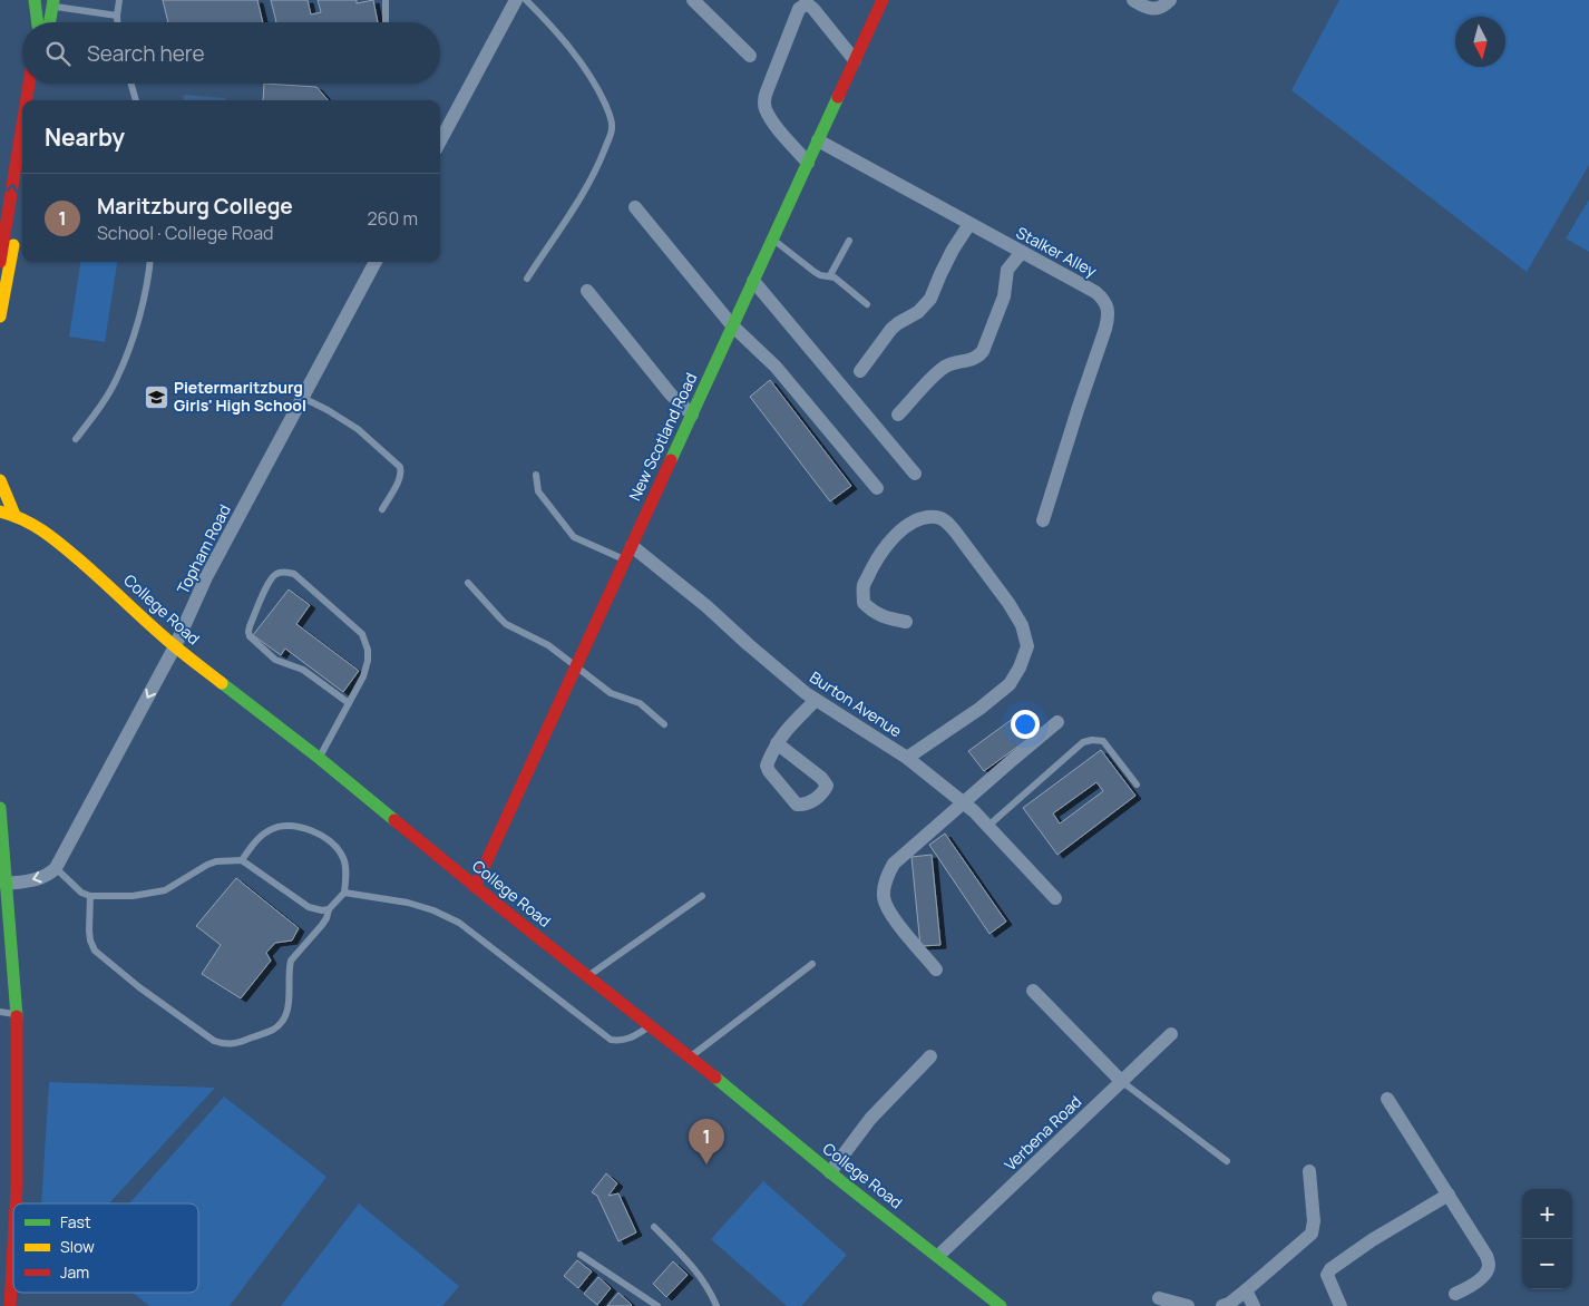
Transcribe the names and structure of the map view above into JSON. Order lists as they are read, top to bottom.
{
  "streets": {
    "street": [
      "Stalker Alley",
      "New Scotland Road",
      "Topham Road",
      "College Road",
      "Burton Avenue",
      "Verbena Road"
    ]
  },
  "crossings": [
    ["Stalker Alley", "New Scotland Road"],
    ["New Scotland Road", "College Road"],
    ["New Scotland Road", "Burton Avenue"],
    ["Topham Road", "College Road"],
    ["College Road", "Verbena Road"]
  ],
  "one_way": ["Topham Road"],
  "places": {
    "school or university": ["Pietermaritzburg Girls' High School"]
  },
  "legend": ["Fast", "Slow", "Jam"],
  "north": "bottom",
  "page": {
    "search": "Search here",
    "heading": "Nearby",
    "list": [
      {
        "mark": "1",
        "name": "Maritzburg College",
        "note": "School · College Road",
        "value": "260 m"
      }
    ],
    "pins": "1",
    "map_buttons": ["+", "−"]
  }
}
